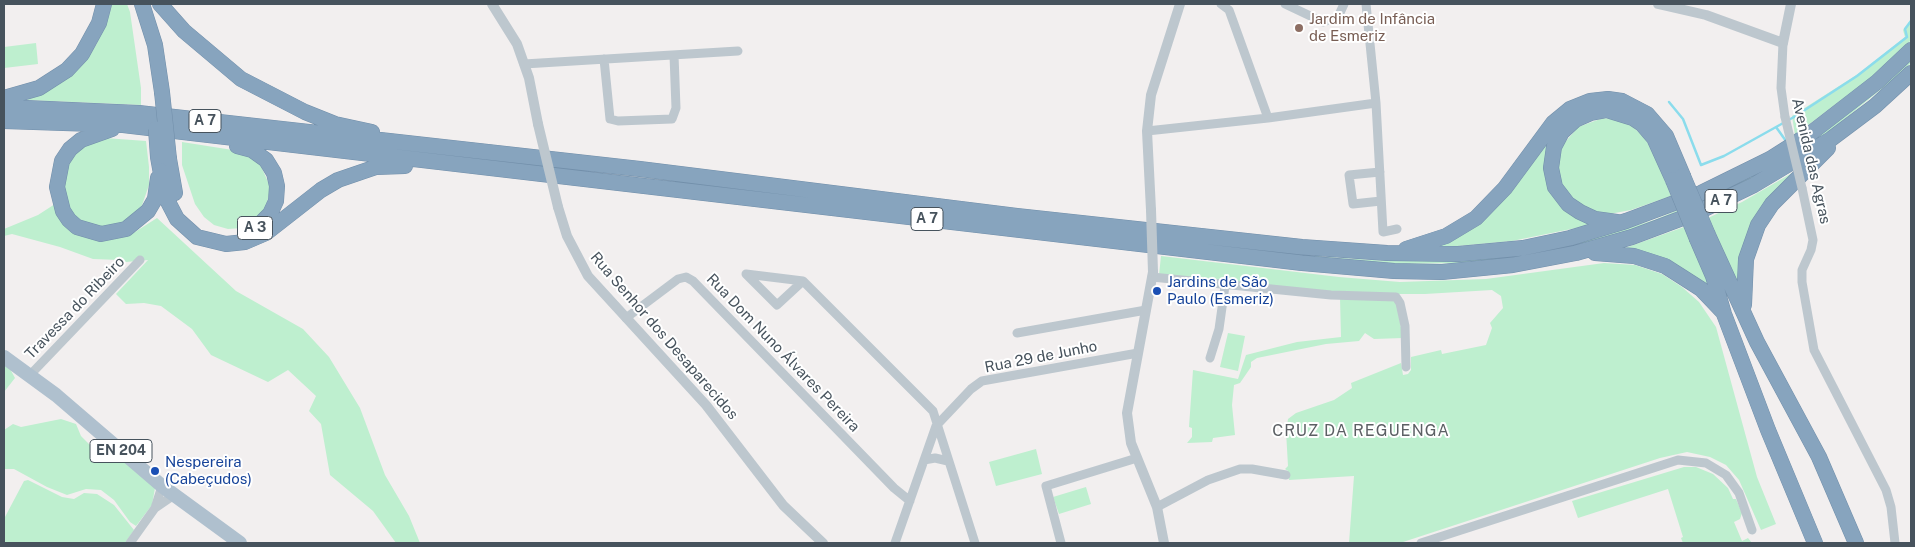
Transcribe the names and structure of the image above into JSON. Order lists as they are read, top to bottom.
{
  "streets": {
    "highway": ["A 7", "A 3"],
    "main road": ["EN 204"],
    "street": [
      "Avenida das Agras",
      "Travessa do Ribeiro",
      "Rua Senhor dos Desaparecidos",
      "Rua Dom Nuno Álvares Pereira",
      "Rua 29 de Junho"
    ]
  },
  "crossings": [
    ["A 7", "A 3"],
    ["Travessa do Ribeiro", "EN 204"],
    ["Rua Senhor dos Desaparecidos", "Rua Dom Nuno Álvares Pereira"]
  ],
  "districts": ["CRUZ DA REGUENGA"],
  "places": ["Jardim de Infância de Esmeriz", "Jardins de São Paulo (Esmeriz)", "Nespereira (Cabeçudos)"]
}
